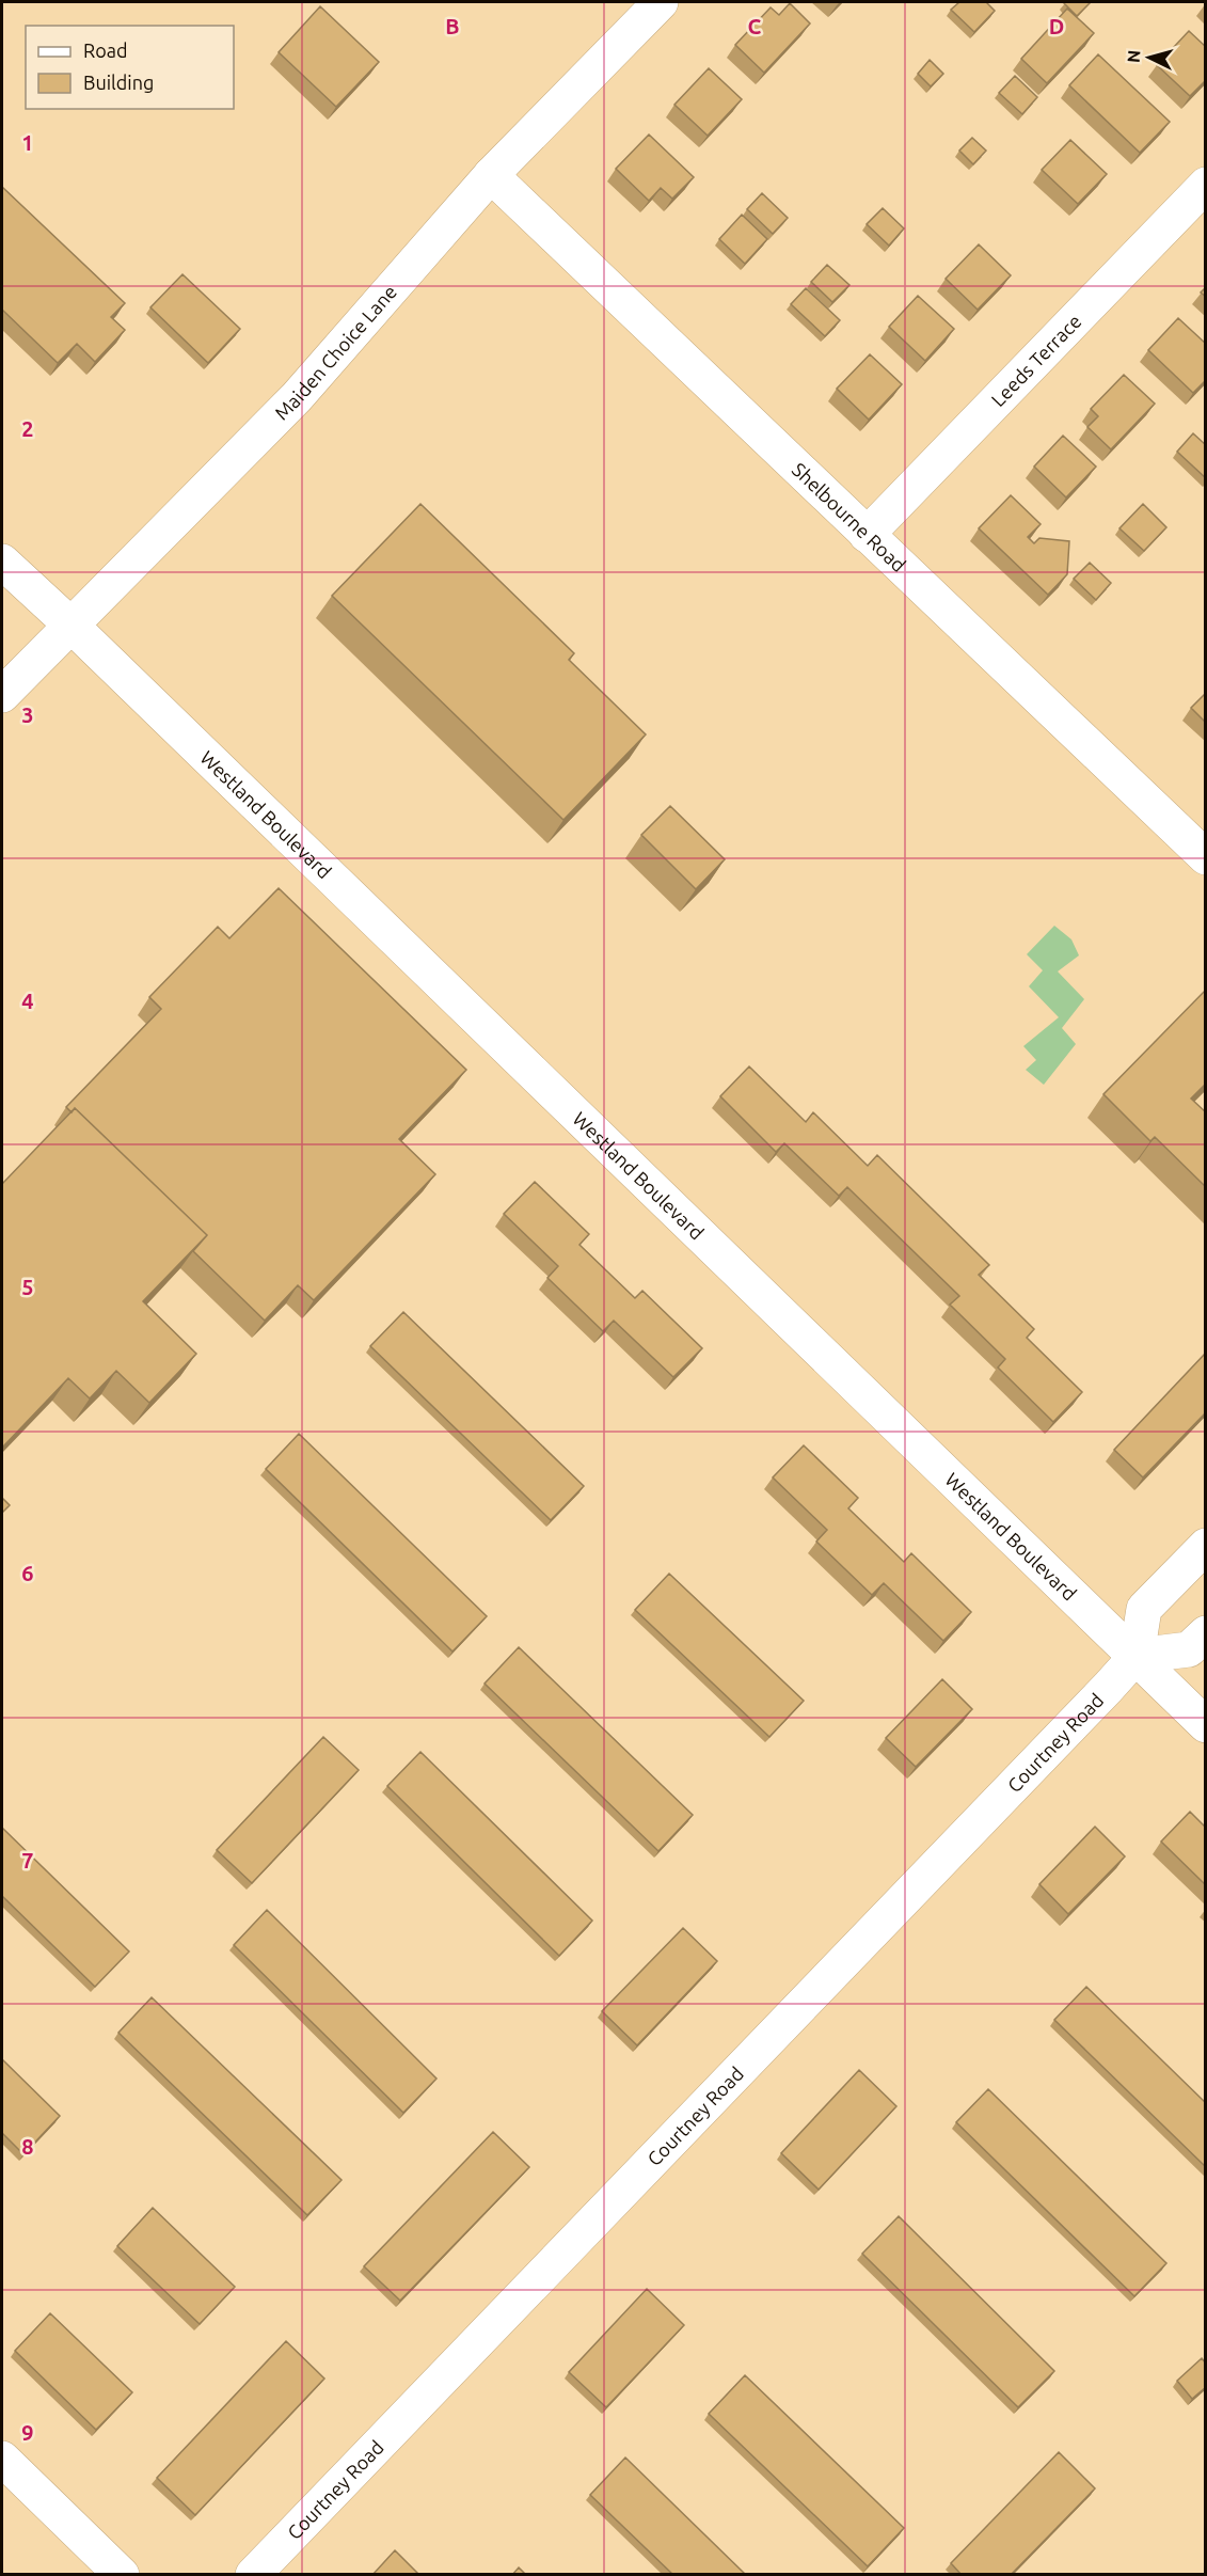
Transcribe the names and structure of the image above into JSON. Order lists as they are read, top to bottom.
{
  "streets": {
    "street": [
      "Maiden Choice Lane",
      "Leeds Terrace",
      "Shelbourne Road",
      "Westland Boulevard",
      "Courtney Road"
    ]
  },
  "crossings": [
    ["Maiden Choice Lane", "Shelbourne Road"],
    ["Maiden Choice Lane", "Westland Boulevard"],
    ["Leeds Terrace", "Shelbourne Road"],
    ["Westland Boulevard", "Courtney Road"]
  ],
  "legend": ["Road", "Building"],
  "north": "left",
  "grid": {
    "columns": ["B", "C", "D"],
    "rows": [
      "1",
      "2",
      "3",
      "4",
      "5",
      "6",
      "7",
      "8",
      "9"
    ]
  }
}
